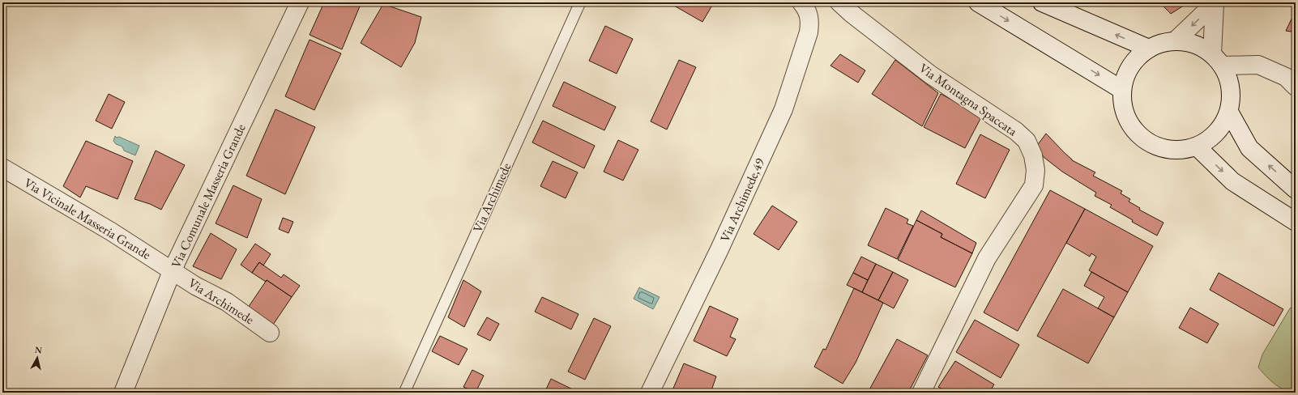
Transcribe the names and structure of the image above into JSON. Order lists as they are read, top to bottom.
{
  "streets": {
    "street": [
      "Via Montagna Spaccata",
      "Via Comunale Masseria Grande",
      "Via Archimede",
      "Via Archimede,49",
      "Via Vicinale Masseria Grande"
    ]
  },
  "crossings": [
    ["Via Comunale Masseria Grande", "Via Archimede"],
    ["Via Comunale Masseria Grande", "Via Vicinale Masseria Grande"],
    ["Via Archimede", "Via Vicinale Masseria Grande"]
  ],
  "north": "top"
}
